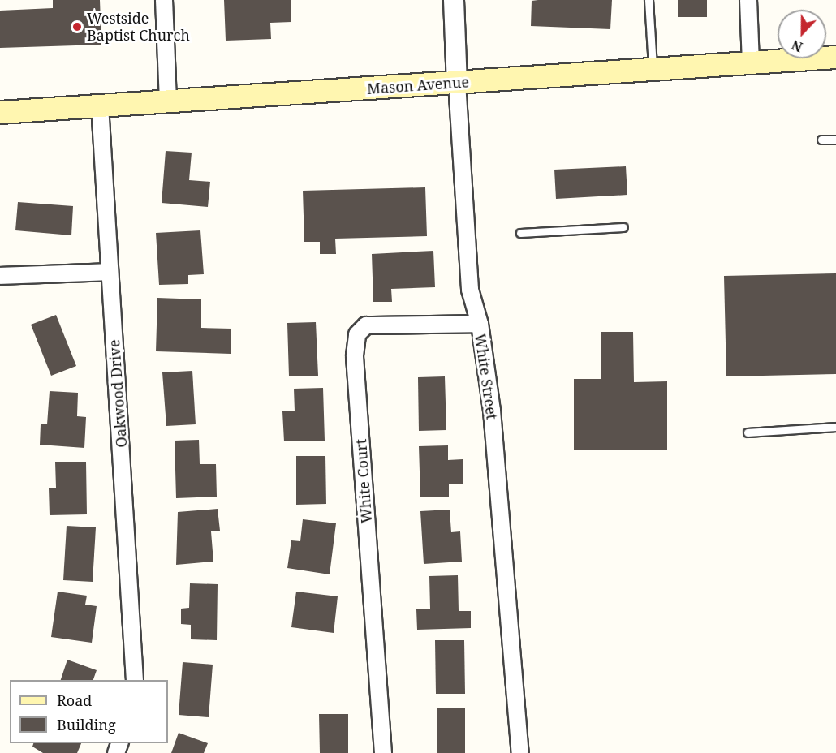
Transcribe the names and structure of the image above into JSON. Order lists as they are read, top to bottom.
{
  "streets": {
    "main road": ["Mason Avenue"],
    "street": ["White Street", "Oakwood Drive", "White Court"]
  },
  "crossings": [
    ["Mason Avenue", "White Street"],
    ["Mason Avenue", "Oakwood Drive"],
    ["White Street", "White Court"]
  ],
  "places": ["Westside Baptist Church"],
  "legend": ["Road", "Building"],
  "north": "bottom"
}
